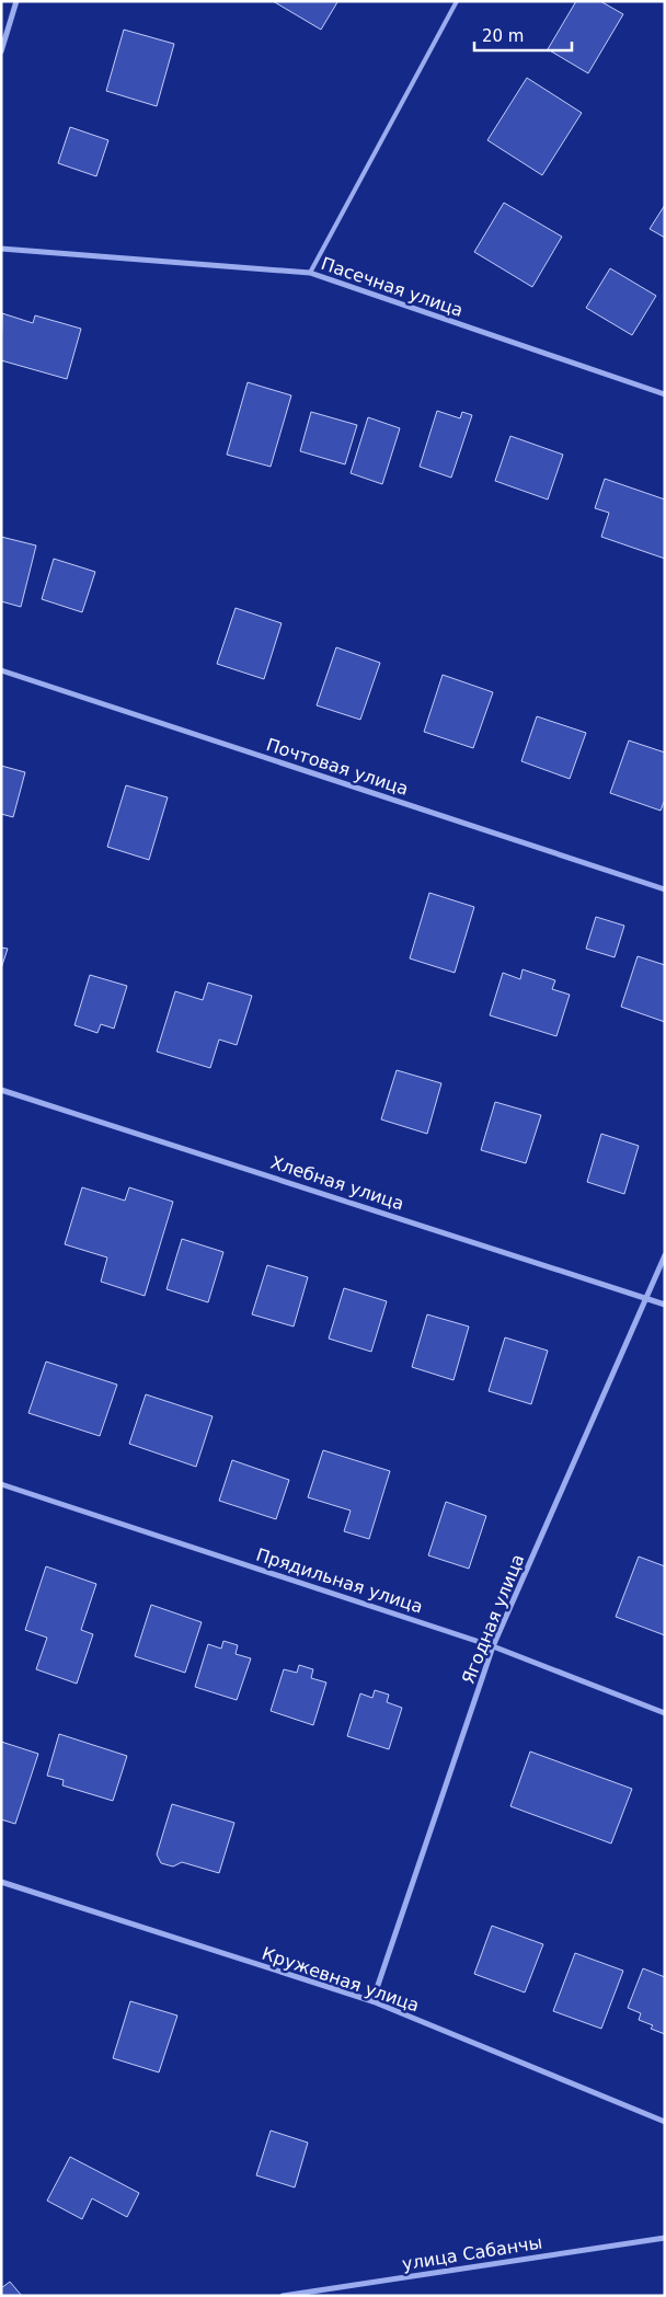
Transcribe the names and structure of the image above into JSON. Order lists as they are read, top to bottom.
{
  "streets": {
    "street": [
      "Пасечная улица",
      "Почтовая улица",
      "Хлебная улица",
      "Прядильная улица",
      "Ягодная улица",
      "Кружевная улица",
      "улица Сабанчы"
    ]
  },
  "crossings": [
    ["Хлебная улица", "Ягодная улица"],
    ["Прядильная улица", "Ягодная улица"],
    ["Ягодная улица", "Кружевная улица"]
  ],
  "scale_bar": "20 m"
}
